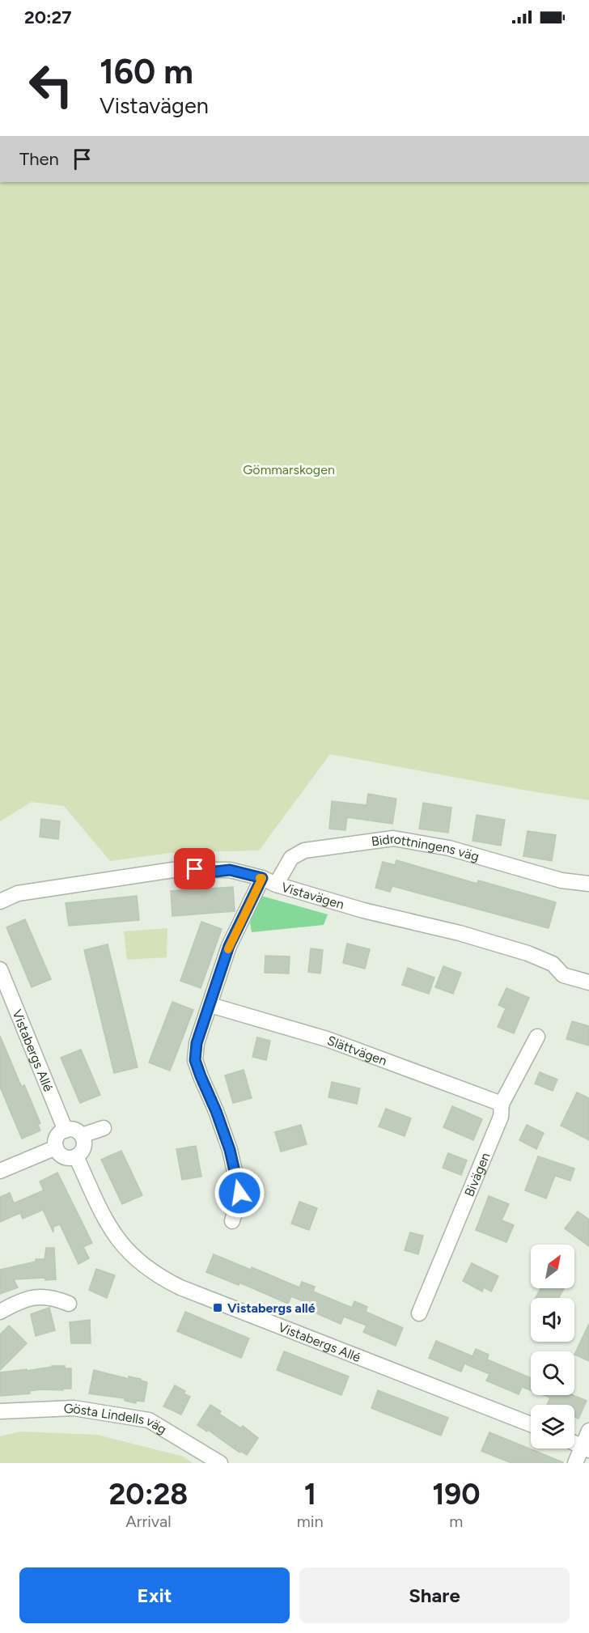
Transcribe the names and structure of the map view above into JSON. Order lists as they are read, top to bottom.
{
  "streets": {
    "street": [
      "Bidrottningens väg",
      "Vistavägen",
      "Vistabergs Allé",
      "Slättvägen",
      "Bivägen",
      "Gösta Lindells väg"
    ]
  },
  "crossings": [
    ["Bidrottningens väg", "Vistavägen"],
    ["Slättvägen", "Bivägen"]
  ],
  "parks": ["Gömmarskogen"],
  "places": {
    "transit": ["Vistabergs allé"]
  },
  "north": "top right",
  "page": {
    "status": "20:27",
    "turn": ["160 m", "Vistavägen"],
    "then": "Then",
    "eta": [
      "20:28",
      "Arrival",
      "1",
      "min",
      "190",
      "m"
    ],
    "buttons": ["Exit", "Share"]
  }
}
